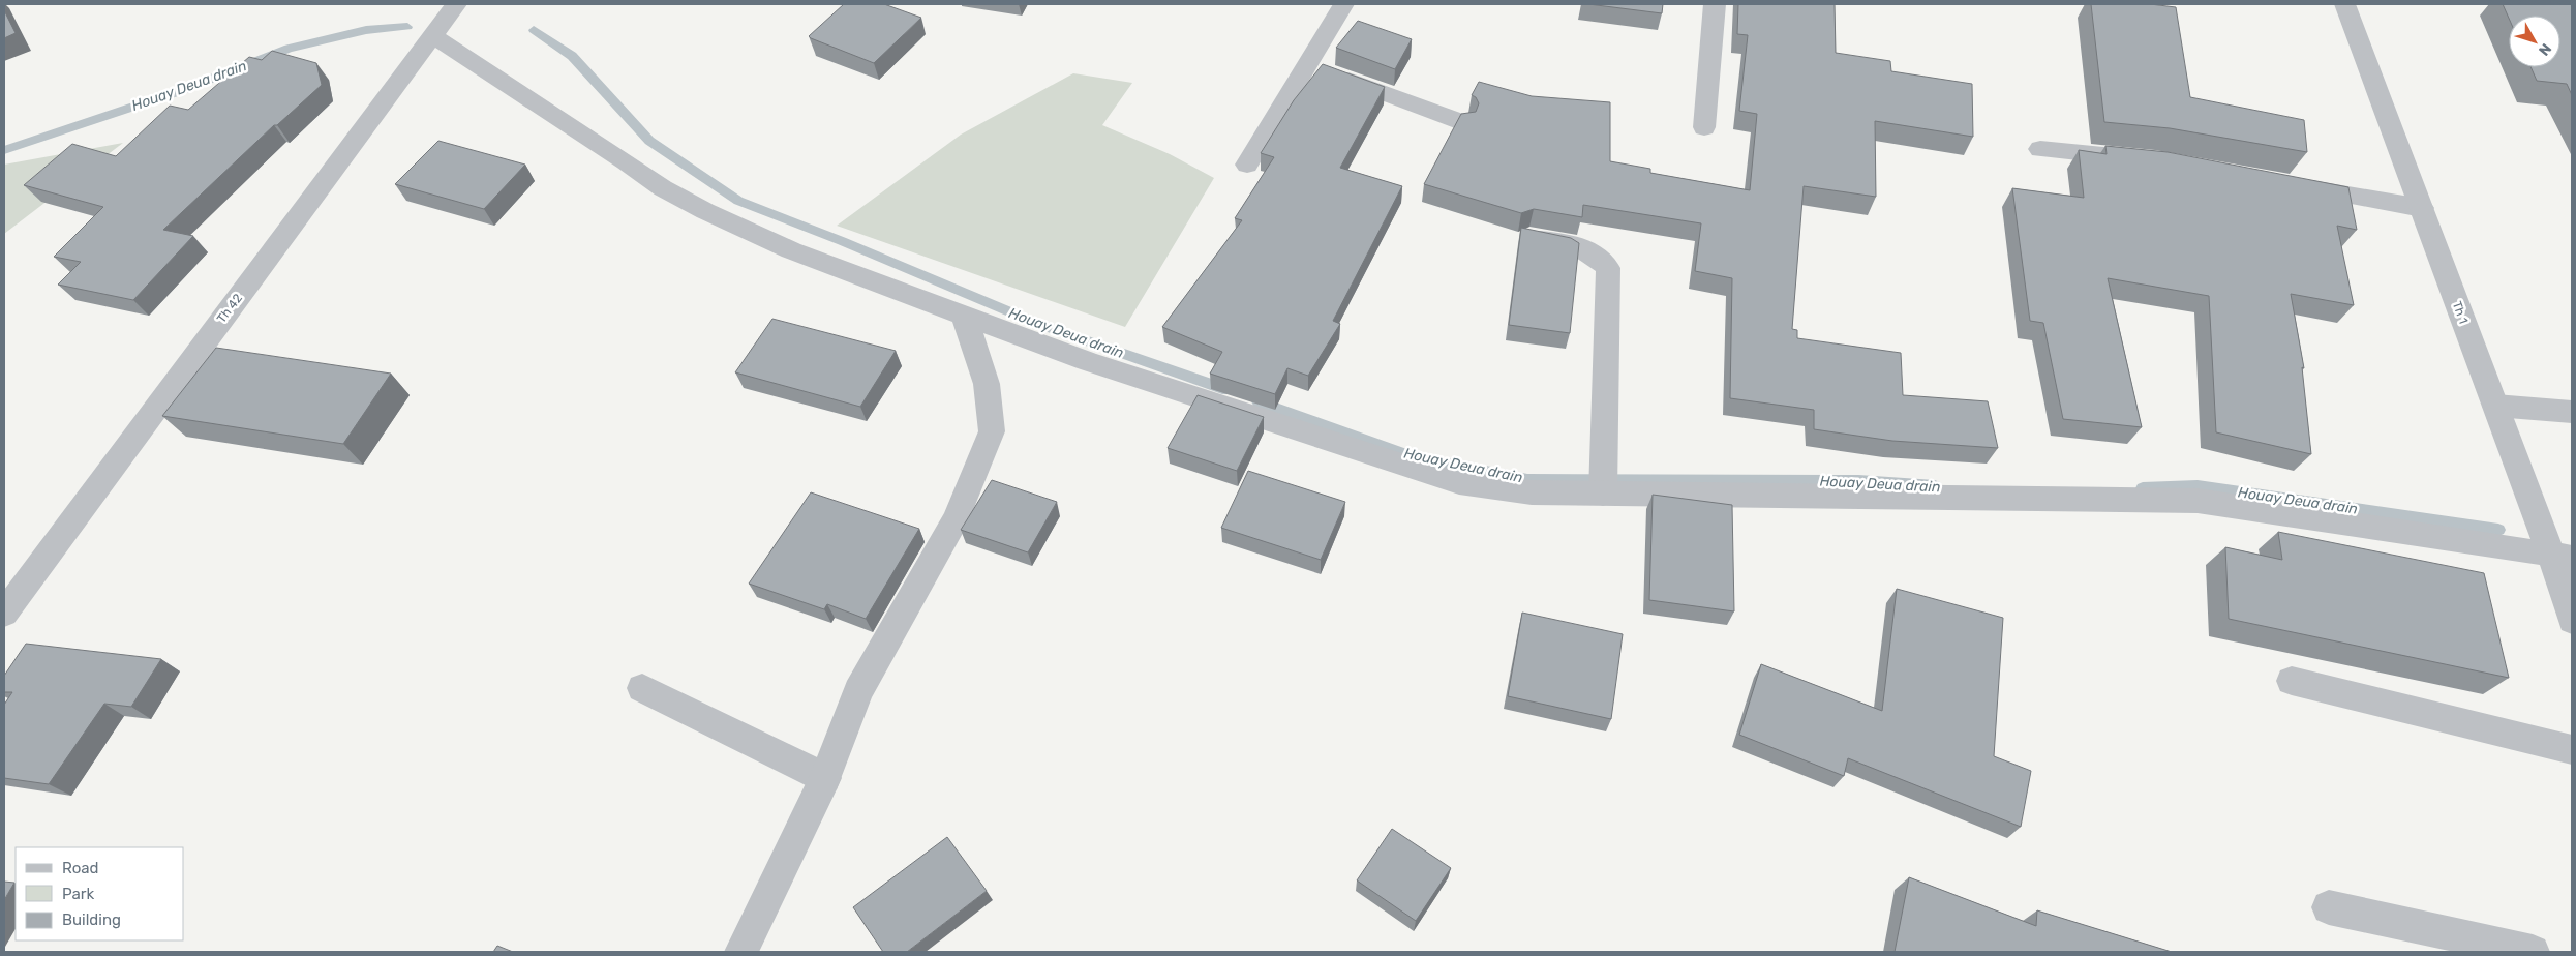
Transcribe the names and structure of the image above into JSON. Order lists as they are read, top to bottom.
{
  "streets": {
    "street": ["Th 42", "Th 1"]
  },
  "water": ["Houay Deua drain"],
  "legend": ["Road", "Park", "Building"],
  "north": "bottom right"
}
